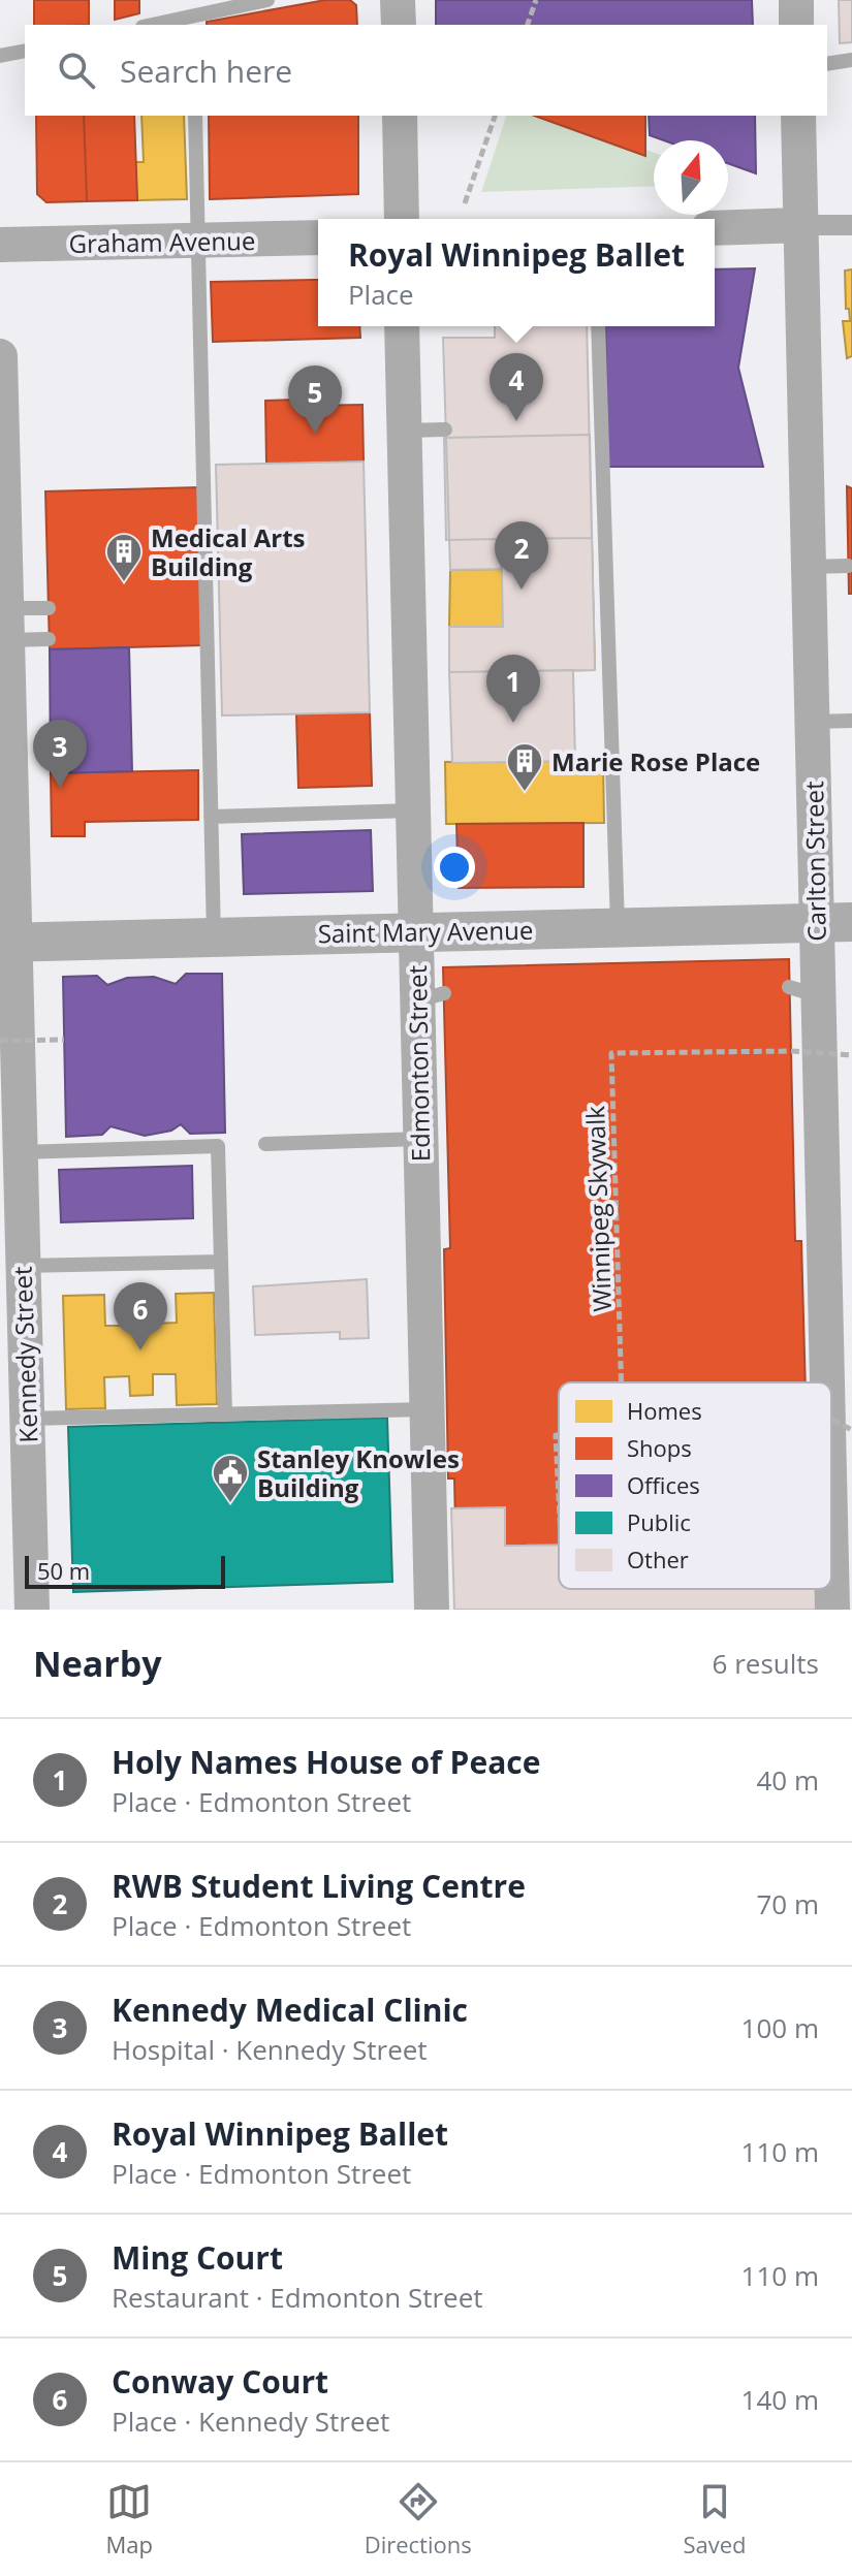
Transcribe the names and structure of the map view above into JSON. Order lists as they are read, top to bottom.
{
  "streets": {
    "main road": ["Saint Mary Avenue"],
    "street": [
      "Graham Avenue",
      "Carlton Street",
      "Edmonton Street",
      "Kennedy Street"
    ],
    "path": ["Winnipeg Skywalk"]
  },
  "crossings": [
    ["Carlton Street", "Saint Mary Avenue"],
    ["Saint Mary Avenue", "Edmonton Street"],
    ["Saint Mary Avenue", "Kennedy Street"]
  ],
  "places": {
    "building": ["Medical Arts Building", "Marie Rose Place"],
    "public building": ["Stanley Knowles Building"]
  },
  "legend": [
    "Homes",
    "Shops",
    "Offices",
    "Public",
    "Other"
  ],
  "scale_bar": "50 m",
  "north": "top",
  "page": {
    "search": "Search here",
    "popup": ["Royal Winnipeg Ballet", "Place"],
    "pins": [
      "4",
      "5",
      "2",
      "1",
      "3",
      "6"
    ],
    "scale": "50 m",
    "heading": ["Nearby", "6 results"],
    "list": [
      {
        "mark": "1",
        "name": "Holy Names House of Peace",
        "note": "Place · Edmonton Street",
        "value": "40 m"
      },
      {
        "mark": "2",
        "name": "RWB Student Living Centre",
        "note": "Place · Edmonton Street",
        "value": "70 m"
      },
      {
        "mark": "3",
        "name": "Kennedy Medical Clinic",
        "note": "Hospital · Kennedy Street",
        "value": "100 m"
      },
      {
        "mark": "4",
        "name": "Royal Winnipeg Ballet",
        "note": "Place · Edmonton Street",
        "value": "110 m"
      },
      {
        "mark": "5",
        "name": "Ming Court",
        "note": "Restaurant · Edmonton Street",
        "value": "110 m"
      },
      {
        "mark": "6",
        "name": "Conway Court",
        "note": "Place · Kennedy Street",
        "value": "140 m"
      }
    ],
    "nav": ["Map", "Directions", "Saved"]
  }
}
